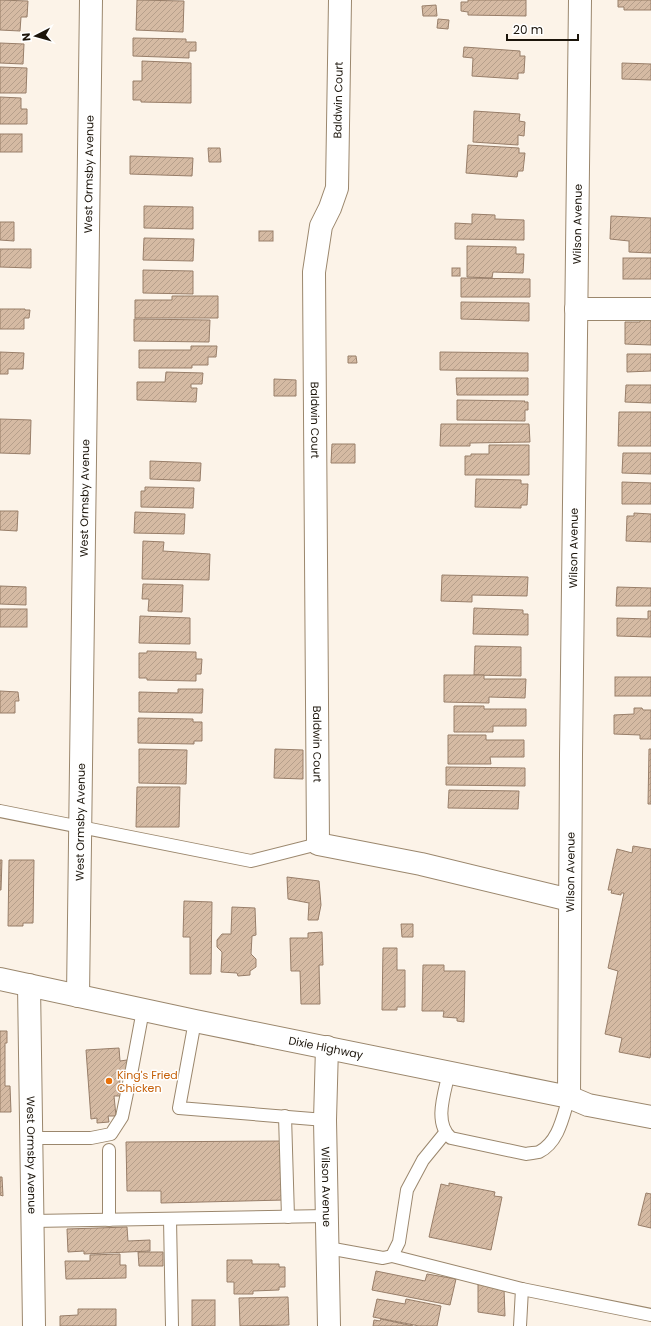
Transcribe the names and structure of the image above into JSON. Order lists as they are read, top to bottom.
{
  "streets": {
    "street": [
      "Baldwin Court",
      "West Ormsby Avenue",
      "Wilson Avenue",
      "Dixie Highway"
    ]
  },
  "crossings": [
    ["West Ormsby Avenue", "Dixie Highway"],
    ["Wilson Avenue", "Dixie Highway"]
  ],
  "places": ["King's Fried Chicken"],
  "scale_bar": "20 m",
  "north": "left"
}
